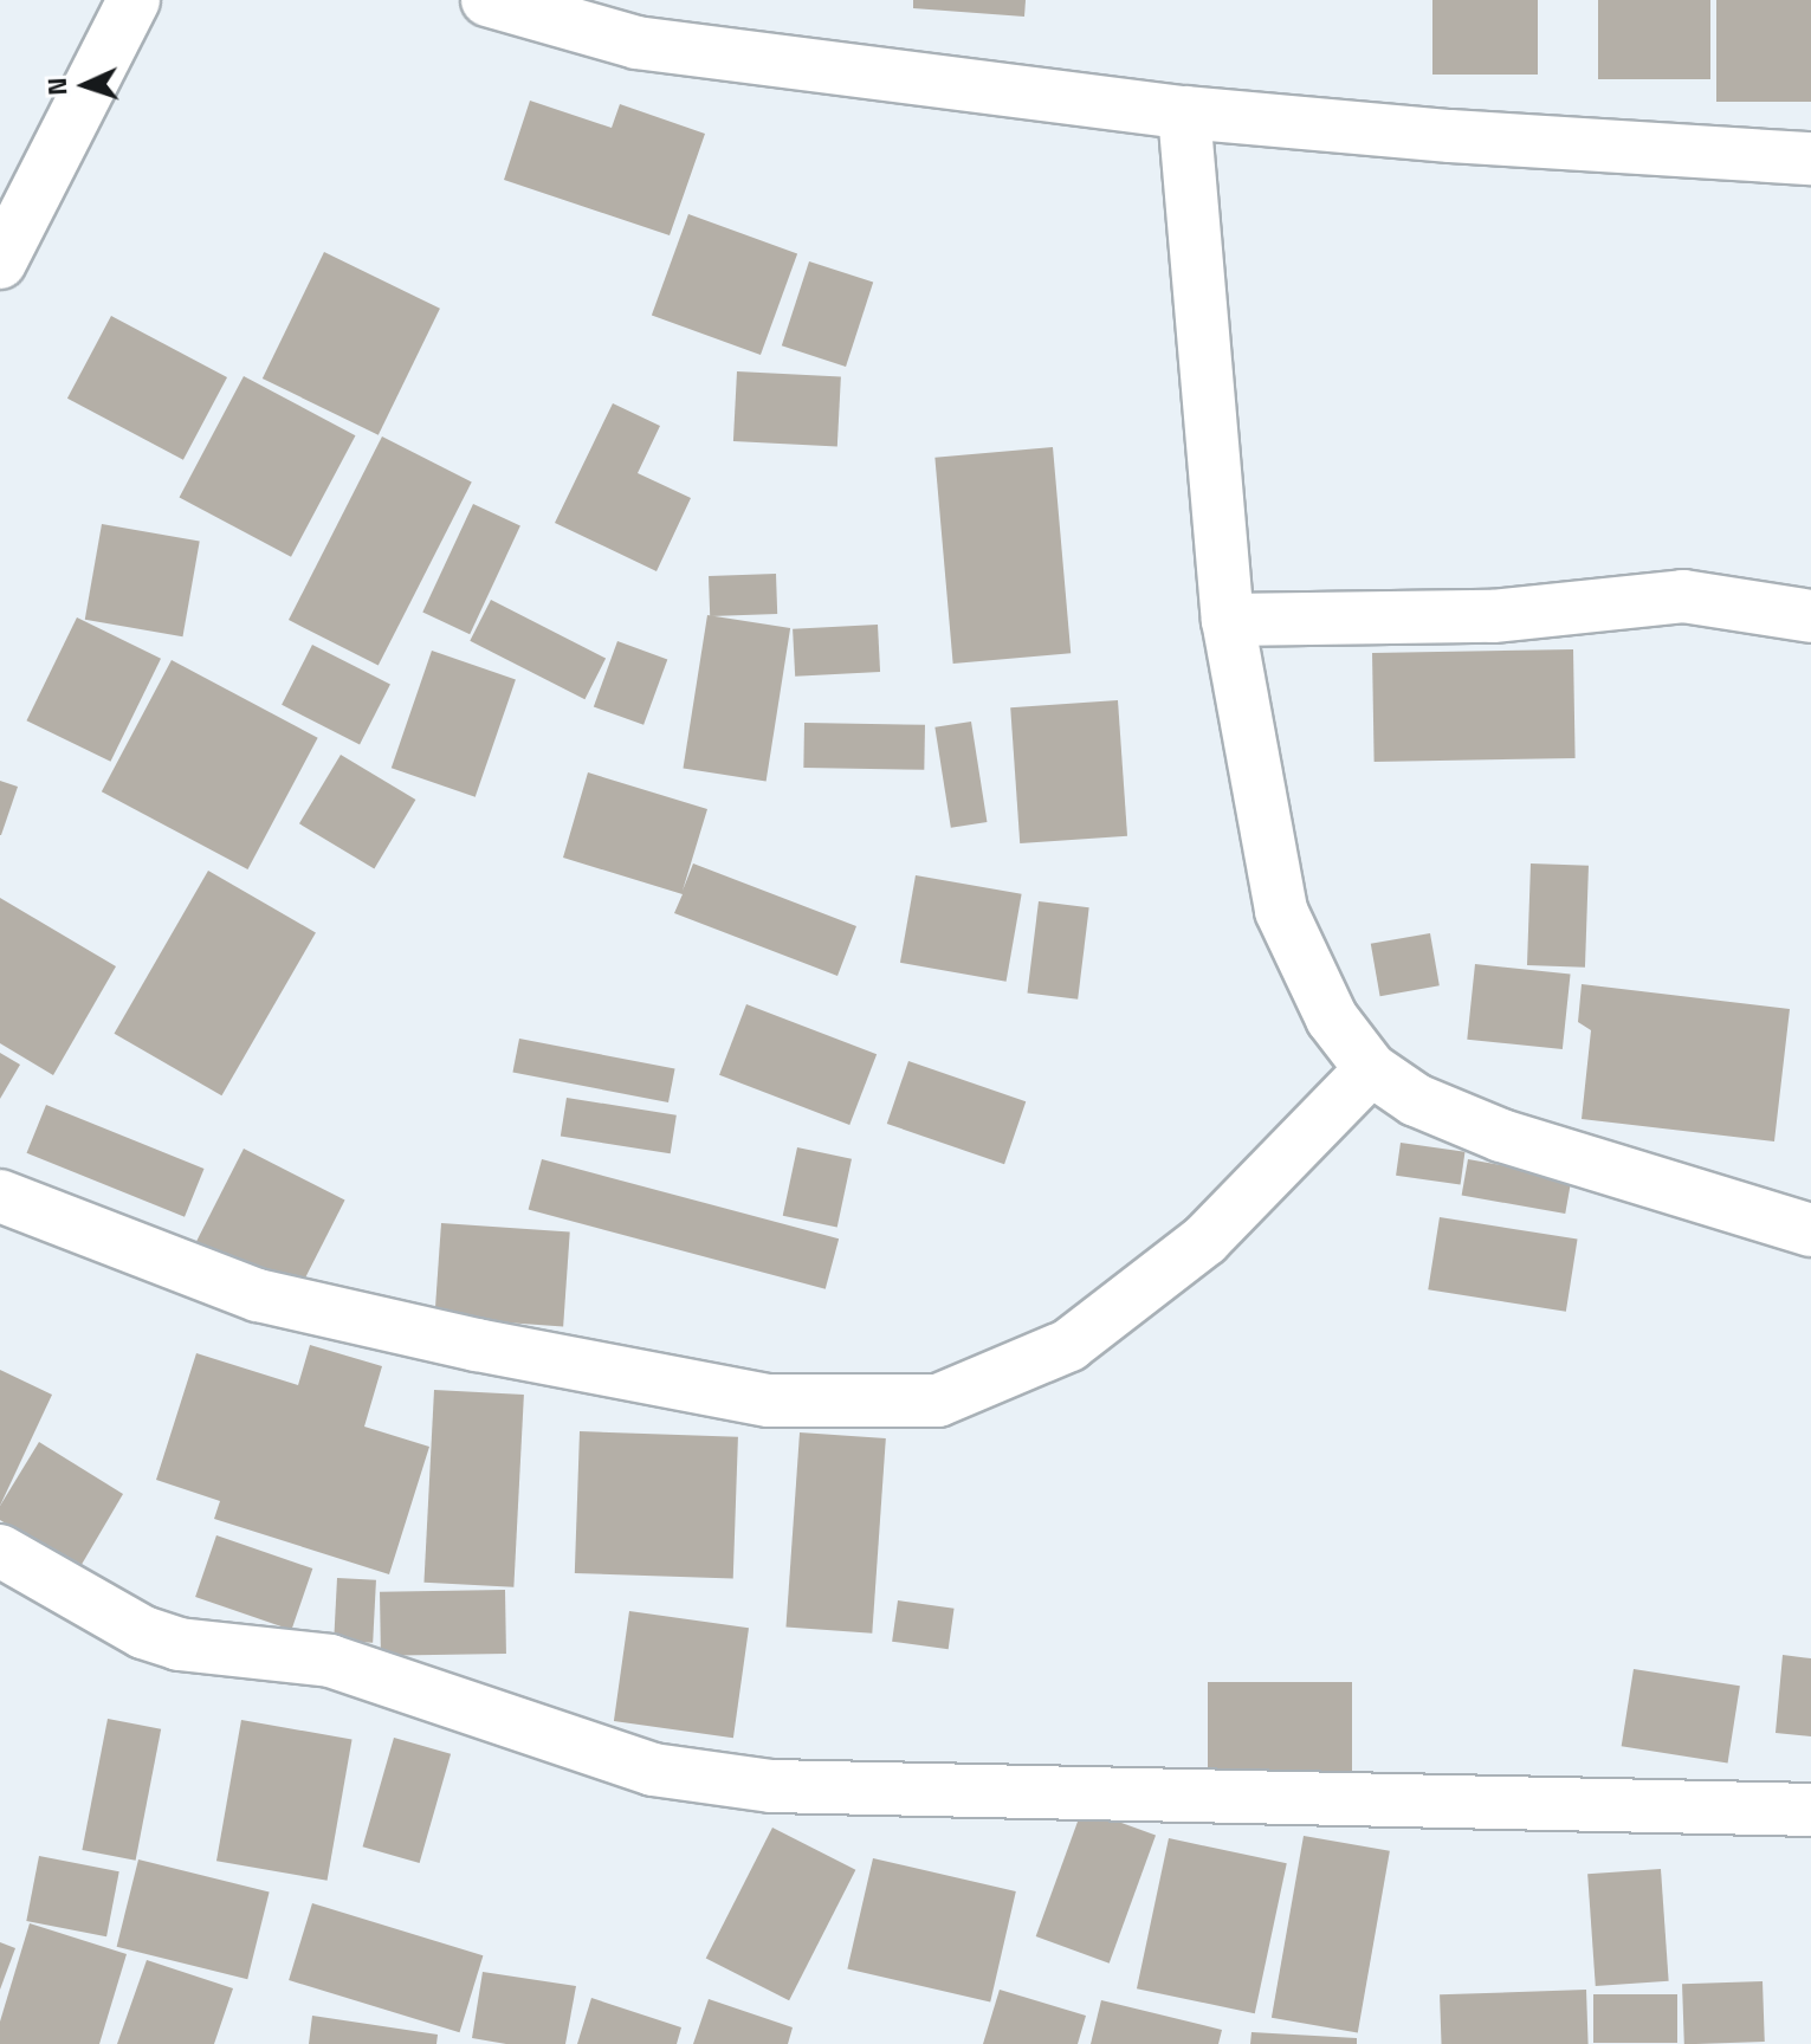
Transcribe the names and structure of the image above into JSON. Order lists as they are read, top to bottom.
{
  "north": "left"
}
